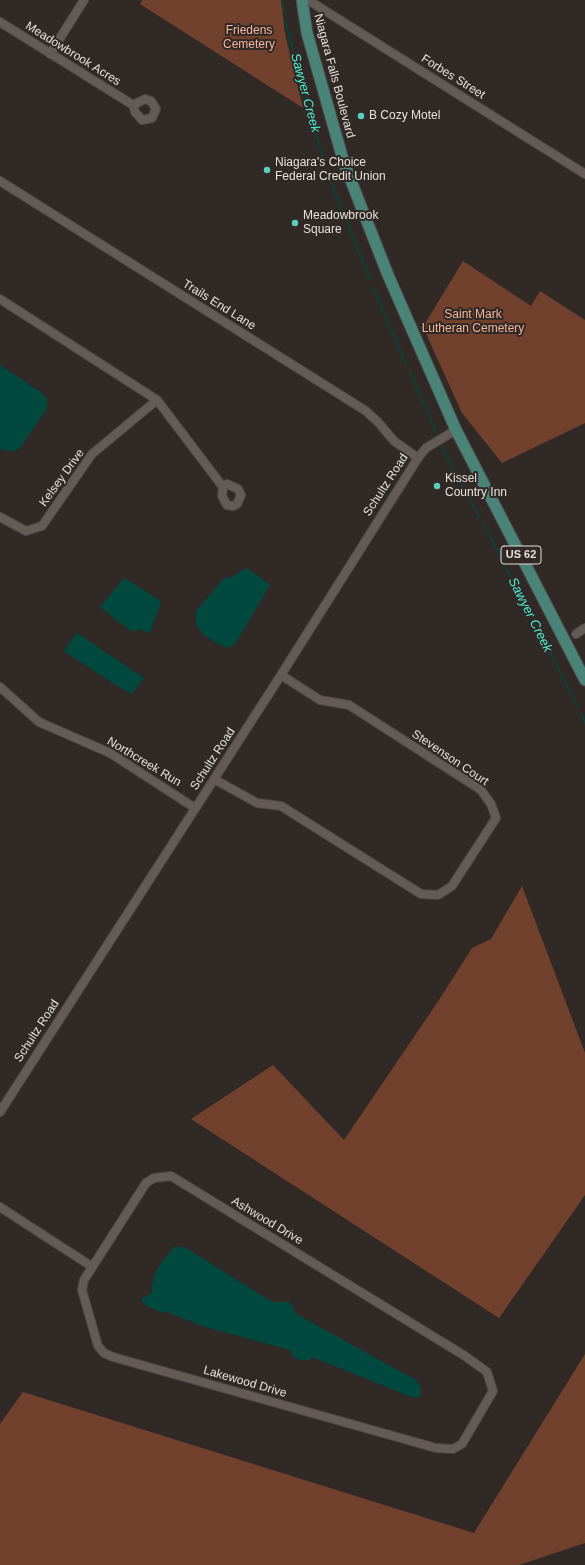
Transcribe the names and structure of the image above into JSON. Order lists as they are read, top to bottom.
{
  "streets": {
    "main road": ["Niagara Falls Boulevard", "US 62"],
    "street": [
      "Meadowbrook Acres",
      "Forbes Street",
      "Trails End Lane",
      "Kelsey Drive",
      "Schultz Road",
      "Stevenson Court",
      "Northcreek Run",
      "Ashwood Drive",
      "Lakewood Drive"
    ]
  },
  "crossings": [
    ["Niagara Falls Boulevard", "Schultz Road"],
    ["Trails End Lane", "Schultz Road"],
    ["Schultz Road", "Stevenson Court"],
    ["Schultz Road", "Northcreek Run"],
    ["Ashwood Drive", "Lakewood Drive"]
  ],
  "water": ["Sawyer Creek"],
  "parks": ["Friedens Cemetery", "Saint Mark Lutheran Cemetery"],
  "places": [
    "B Cozy Motel",
    "Niagara's Choice Federal Credit Union",
    "Meadowbrook Square",
    "Kissel Country Inn"
  ]
}
